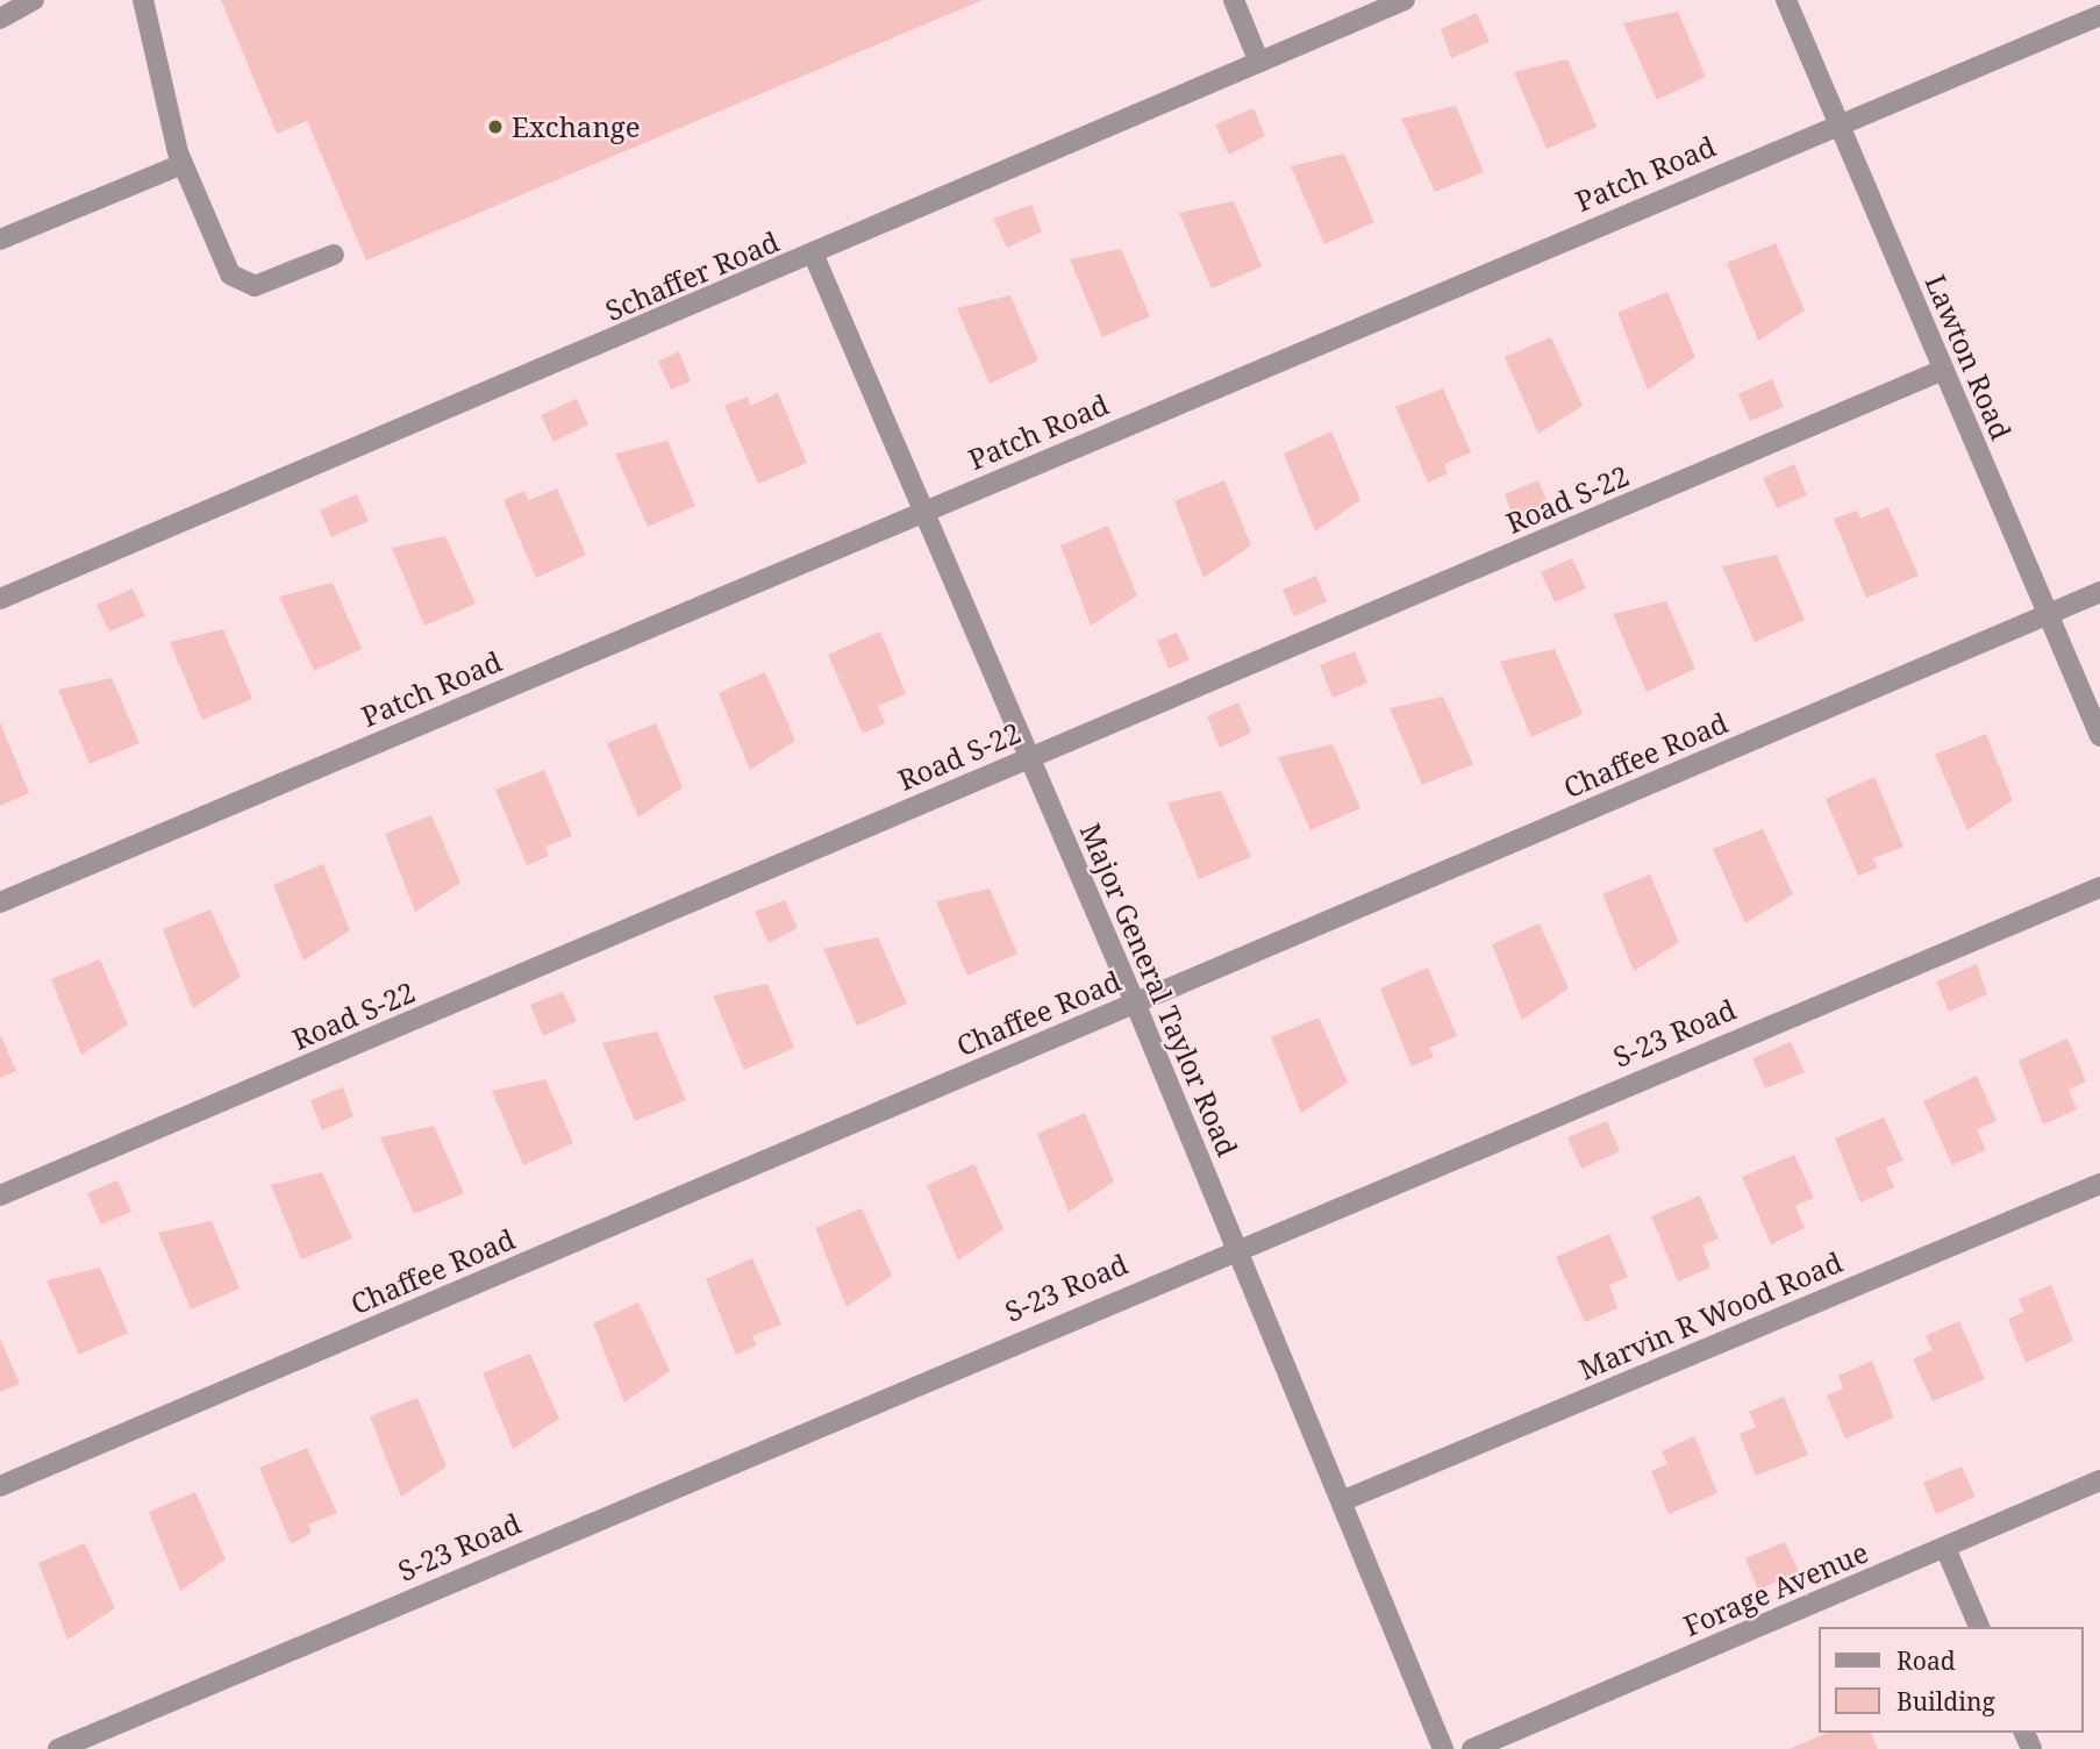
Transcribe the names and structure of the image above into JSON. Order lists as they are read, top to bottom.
{
  "streets": {
    "street": [
      "Patch Road",
      "Schaffer Road",
      "Lawton Road",
      "Road S-22",
      "Chaffee Road",
      "Major General Taylor Road",
      "S-23 Road",
      "Marvin R Wood Road",
      "Forage Avenue"
    ]
  },
  "crossings": [
    ["Patch Road", "Lawton Road"],
    ["Patch Road", "Major General Taylor Road"],
    ["Schaffer Road", "Major General Taylor Road"],
    ["Lawton Road", "Road S-22"],
    ["Lawton Road", "Chaffee Road"],
    ["Road S-22", "Major General Taylor Road"],
    ["Chaffee Road", "Major General Taylor Road"],
    ["Major General Taylor Road", "S-23 Road"],
    ["Major General Taylor Road", "Marvin R Wood Road"]
  ],
  "places": ["Exchange"],
  "legend": ["Road", "Building"]
}
